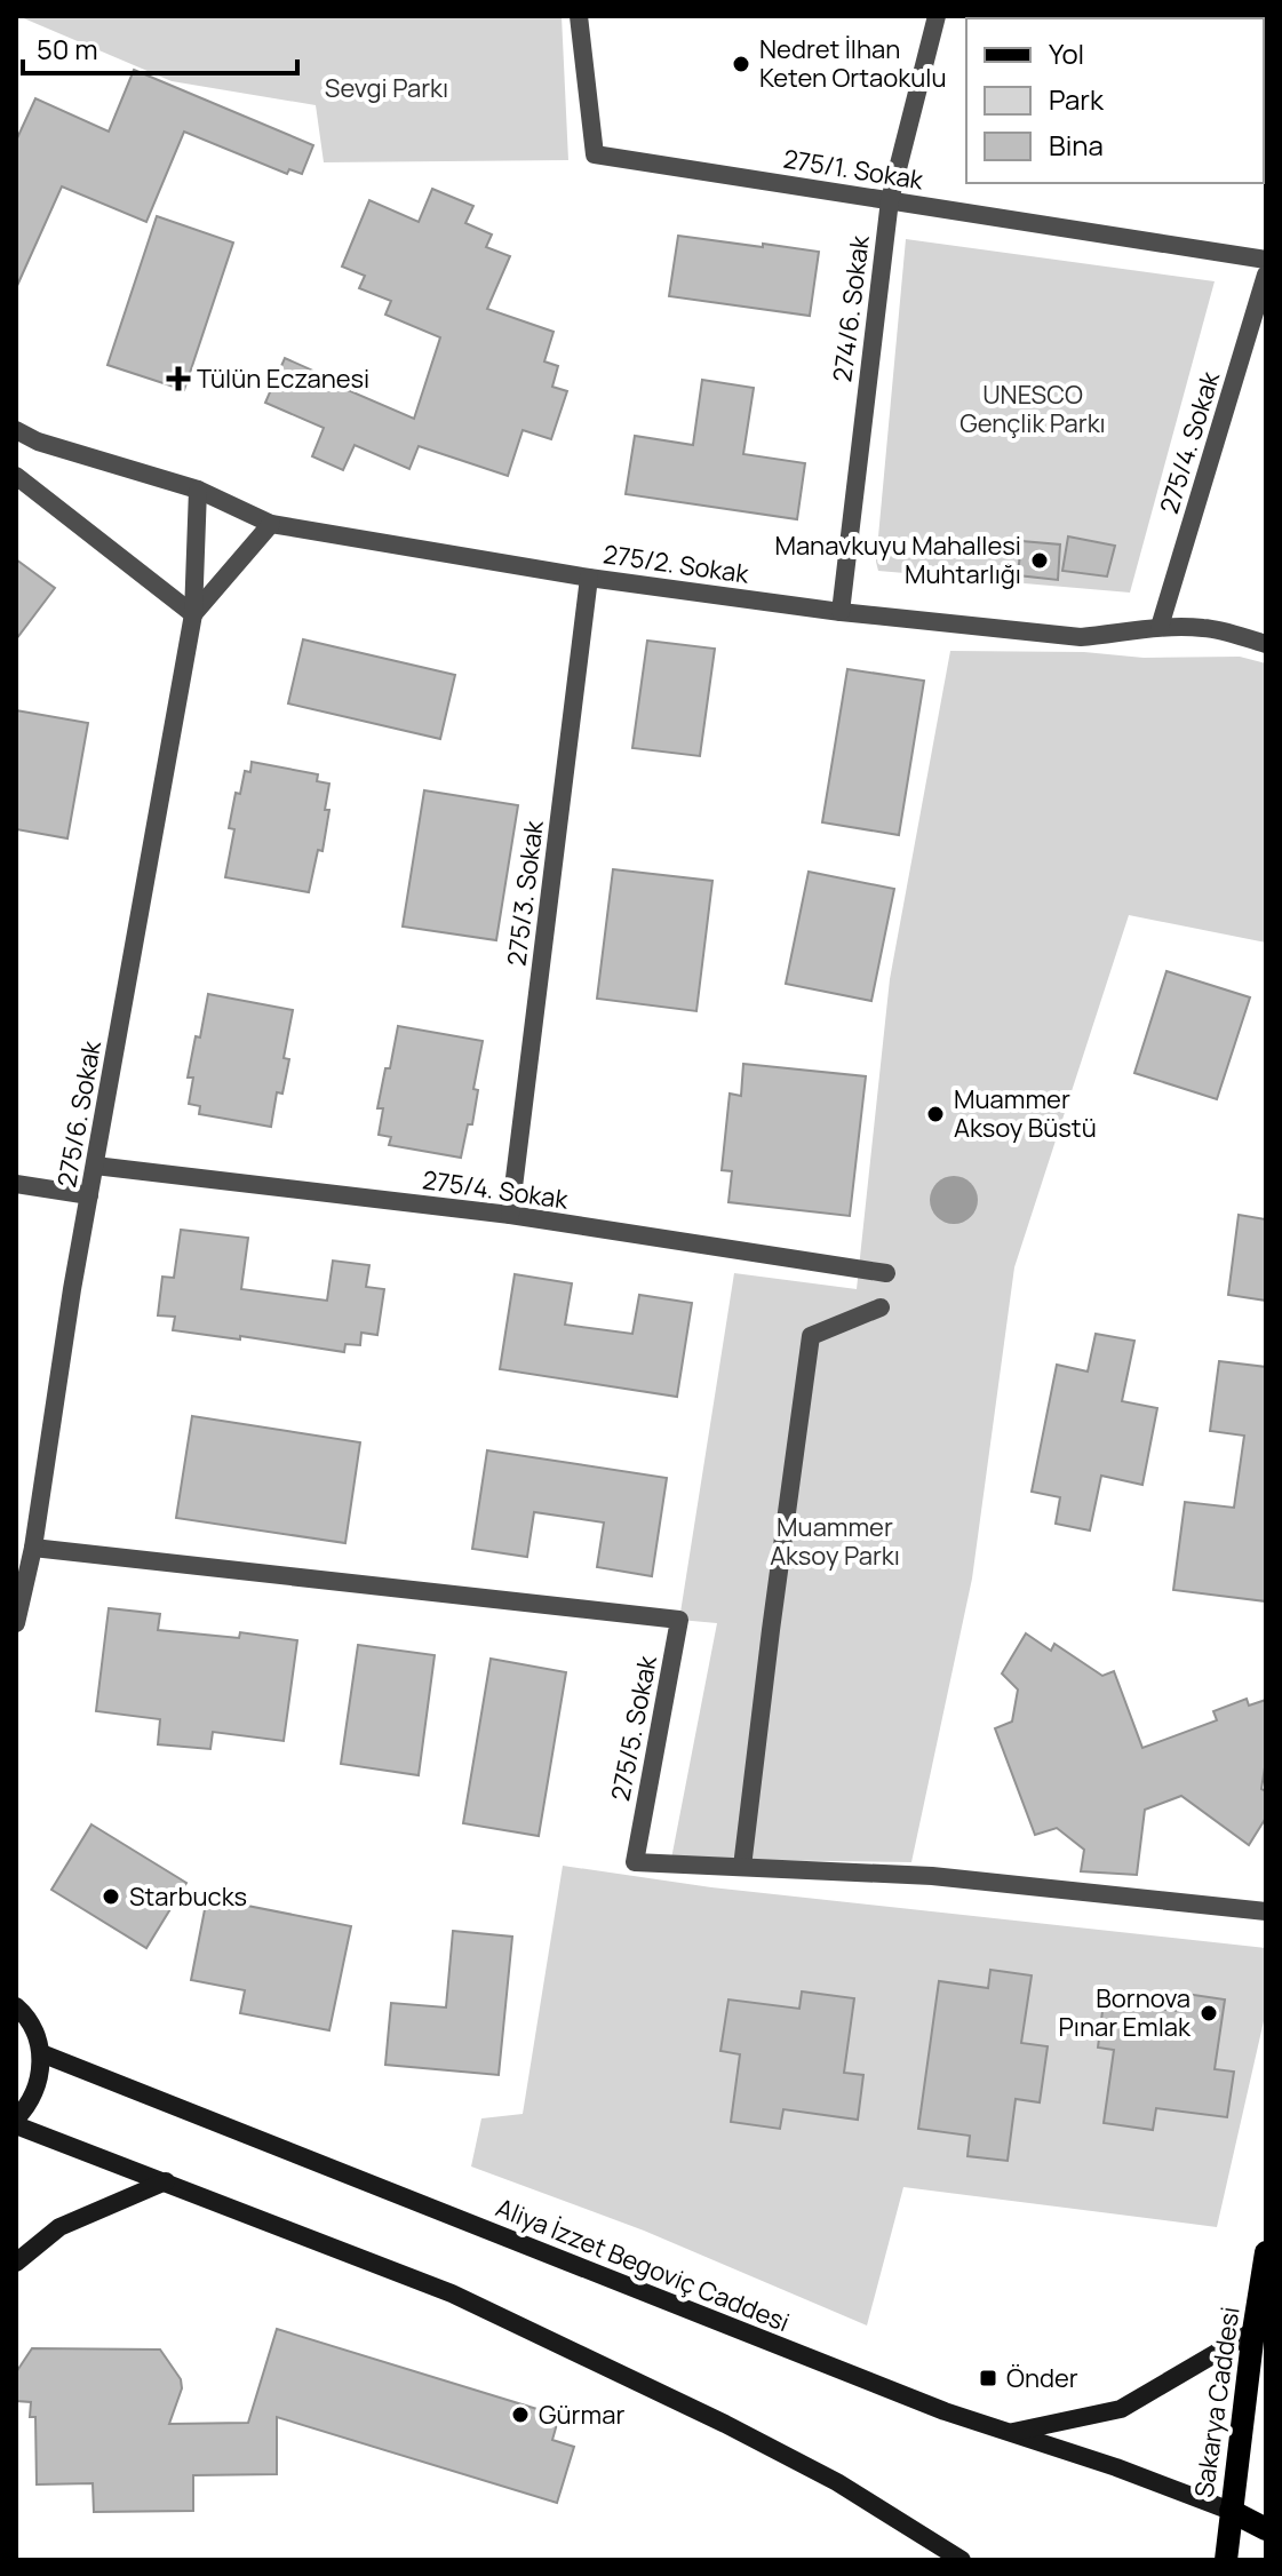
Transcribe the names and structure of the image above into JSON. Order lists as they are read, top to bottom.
{
  "streets": {
    "main road": ["Aliya İzzet Begoviç Caddesi", "Sakarya Caddesi"],
    "street": [
      "275/1. Sokak",
      "274/6. Sokak",
      "275/4. Sokak",
      "275/2. Sokak",
      "275/3. Sokak",
      "275/6. Sokak",
      "275/5. Sokak"
    ]
  },
  "crossings": [
    ["275/1. Sokak", "274/6. Sokak"],
    ["274/6. Sokak", "275/2. Sokak"],
    ["275/4. Sokak", "275/2. Sokak"],
    ["275/4. Sokak", "275/3. Sokak"],
    ["275/4. Sokak", "275/6. Sokak"],
    ["275/2. Sokak", "275/3. Sokak"],
    ["275/6. Sokak", "275/5. Sokak"],
    ["Aliya İzzet Begoviç Caddesi", "Sakarya Caddesi"]
  ],
  "parks": ["Sevgi Parkı", "UNESCO Gençlik Parkı", "Muammer Aksoy Parkı"],
  "places": {
    "other": [
      "Nedret İlhan Keten Ortaokulu",
      "Manavkuyu Mahallesi Muhtarlığı",
      "Muammer Aksoy Büstü",
      "Starbucks",
      "Bornova Pınar Emlak",
      "Gürmar"
    ],
    "health": ["Tülün Eczanesi"],
    "transit": ["Önder"]
  },
  "legend": ["Yol", "Park", "Bina"],
  "scale_bar": "50 m"
}
